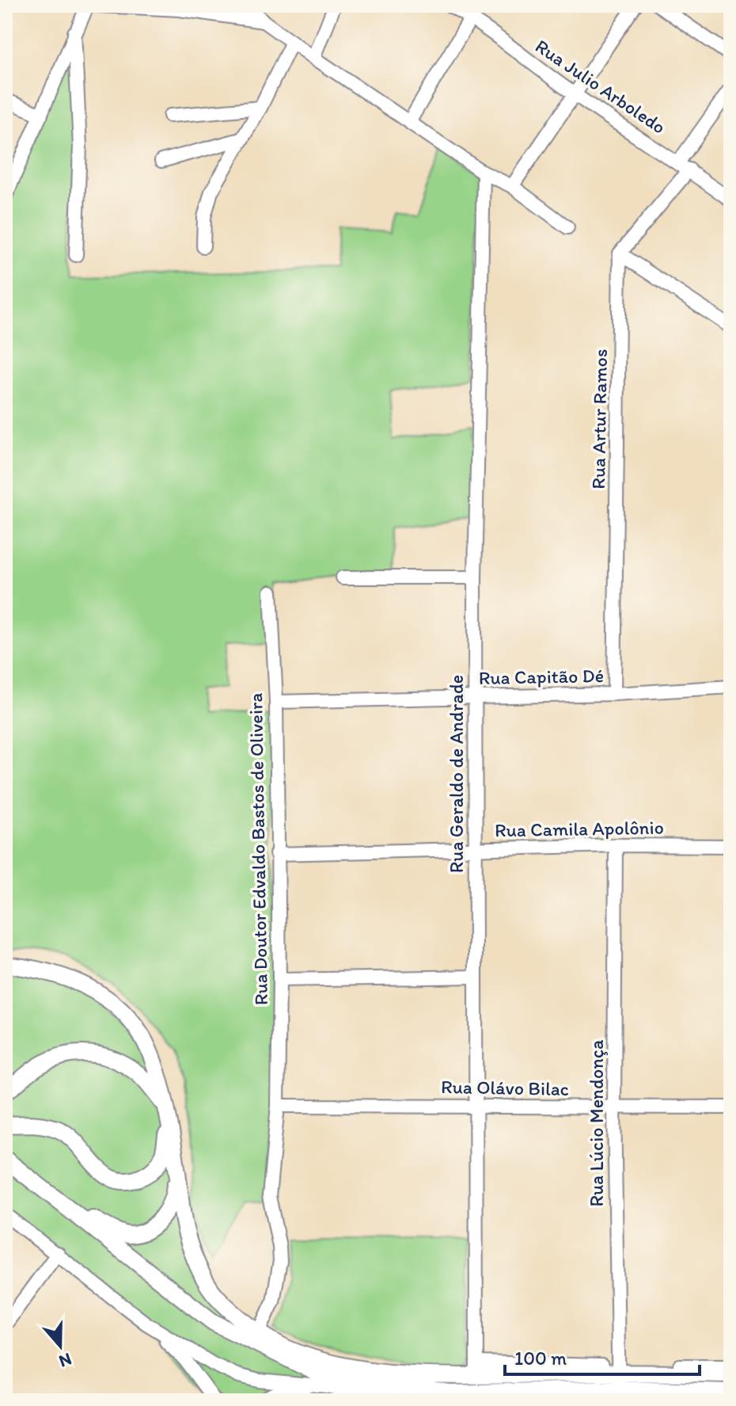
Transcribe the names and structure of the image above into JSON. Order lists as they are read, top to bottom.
{
  "streets": {
    "street": [
      "Rua Julio Arboledo",
      "Rua Artur Ramos",
      "Rua Capitão Dé",
      "Rua Geraldo de Andrade",
      "Rua Camila Apolônio",
      "Rua Doutor Edvaldo Bastos de Oliveira",
      "Rua Olávo Bilac",
      "Rua Lúcio Mendonça"
    ]
  },
  "crossings": [
    ["Rua Artur Ramos", "Rua Capitão Dé"],
    ["Rua Capitão Dé", "Rua Geraldo de Andrade"],
    ["Rua Capitão Dé", "Rua Doutor Edvaldo Bastos de Oliveira"],
    ["Rua Geraldo de Andrade", "Rua Camila Apolônio"],
    ["Rua Geraldo de Andrade", "Rua Olávo Bilac"],
    ["Rua Camila Apolônio", "Rua Doutor Edvaldo Bastos de Oliveira"],
    ["Rua Camila Apolônio", "Rua Lúcio Mendonça"],
    ["Rua Doutor Edvaldo Bastos de Oliveira", "Rua Olávo Bilac"],
    ["Rua Olávo Bilac", "Rua Lúcio Mendonça"]
  ],
  "scale_bar": "100 m",
  "north": "bottom"
}
